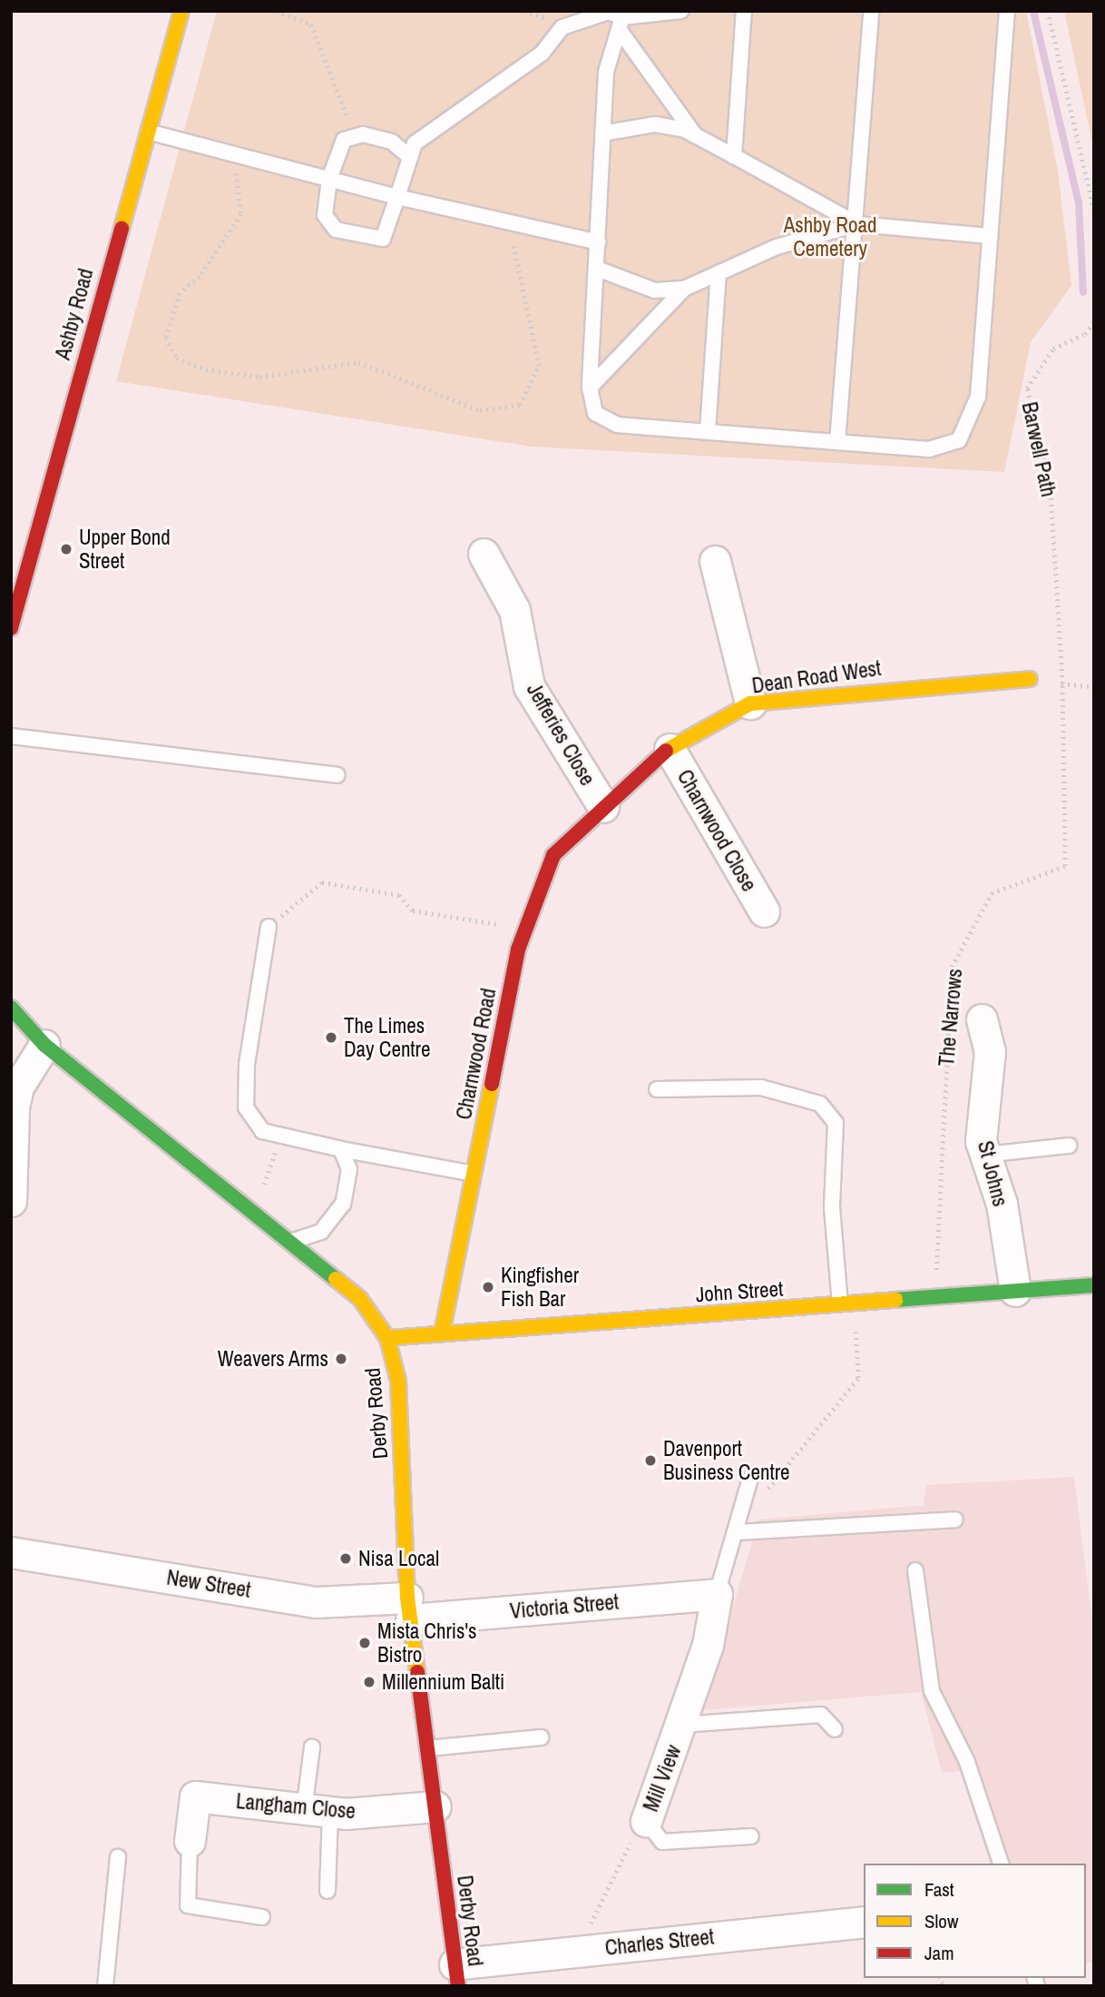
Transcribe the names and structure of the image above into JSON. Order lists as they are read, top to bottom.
{
  "streets": {
    "street": [
      "Ashby Road",
      "Dean Road West",
      "Jefferies Close",
      "Charnwood Close",
      "Charnwood Road",
      "St Johns",
      "John Street",
      "Derby Road",
      "New Street",
      "Victoria Street",
      "Mill View",
      "Langham Close",
      "Charles Street"
    ],
    "path": ["Barwell Path", "The Narrows"]
  },
  "crossings": [
    ["Barwell Path", "The Narrows"],
    ["Dean Road West", "Jefferies Close"],
    ["Dean Road West", "Charnwood Close"],
    ["Dean Road West", "Charnwood Road"],
    ["Jefferies Close", "Charnwood Road"],
    ["The Narrows", "John Street"],
    ["Charnwood Road", "John Street"],
    ["St Johns", "John Street"],
    ["John Street", "Derby Road"],
    ["Derby Road", "New Street"],
    ["Derby Road", "Victoria Street"],
    ["Derby Road", "Langham Close"],
    ["Derby Road", "Charles Street"],
    ["New Street", "Victoria Street"],
    ["Victoria Street", "Mill View"],
    ["Mill View", "Charles Street"]
  ],
  "parks": ["Ashby Road Cemetery"],
  "places": [
    "Upper Bond Street",
    "The Limes Day Centre",
    "Kingfisher Fish Bar",
    "Weavers Arms",
    "Davenport Business Centre",
    "Nisa Local",
    "Mista Chris's Bistro",
    "Millennium Balti"
  ],
  "legend": ["Fast", "Slow", "Jam"]
}
